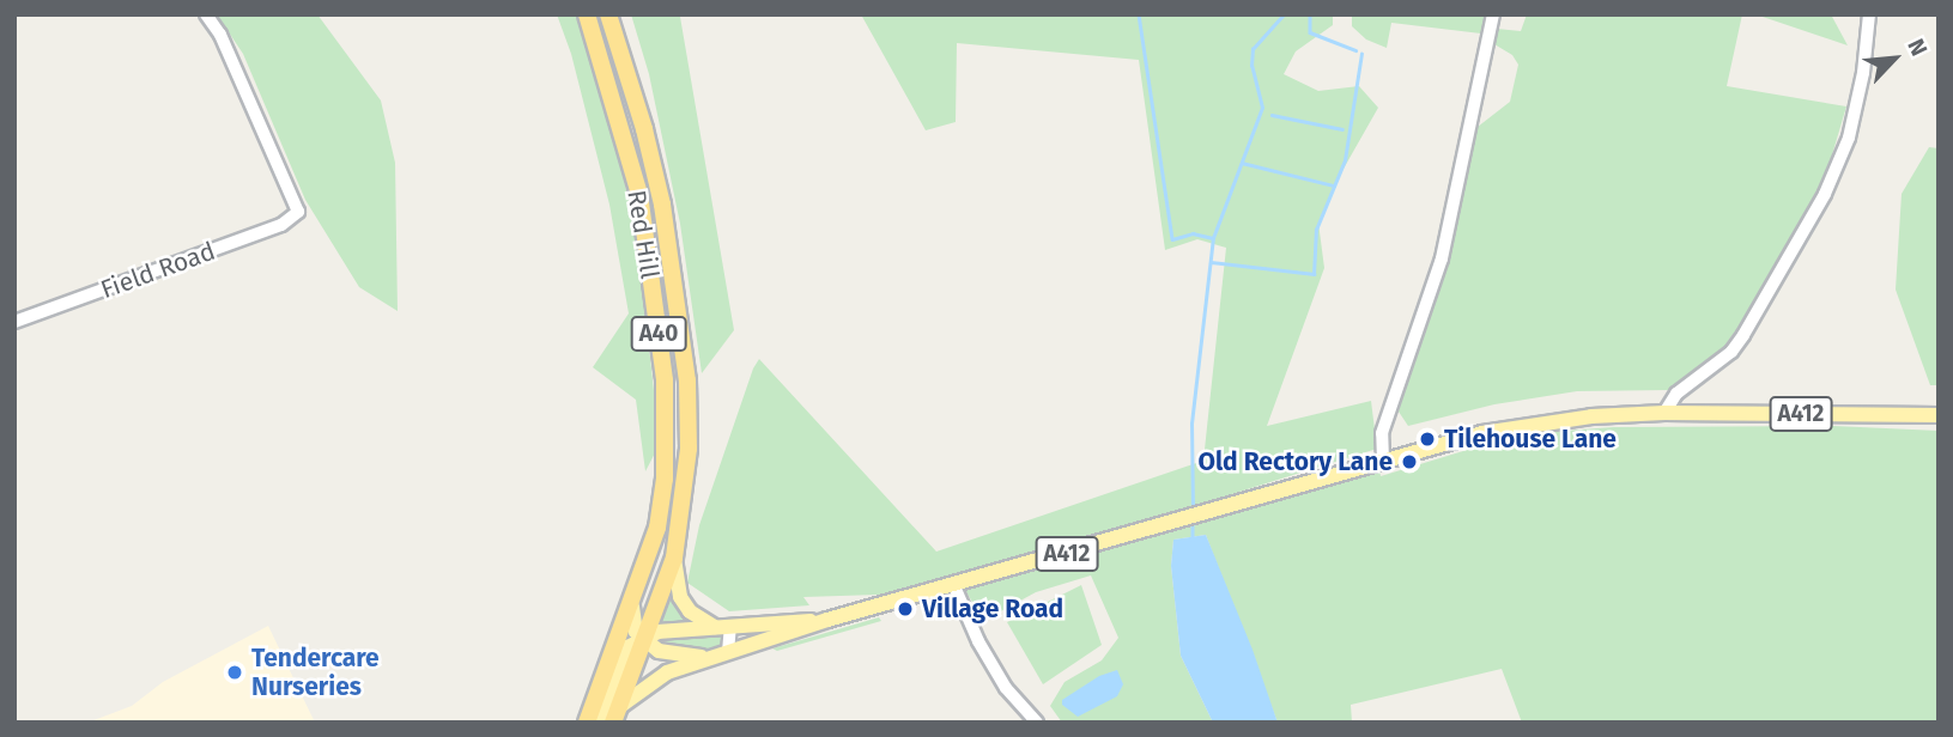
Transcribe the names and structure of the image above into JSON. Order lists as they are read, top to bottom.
{
  "streets": {
    "highway": ["Red Hill", "A40"],
    "main road": ["A412"],
    "street": ["Field Road"]
  },
  "crossings": [
    ["Red Hill", "A40"],
    ["Red Hill", "A412"],
    ["A40", "A412"]
  ],
  "places": [
    "Tilehouse Lane",
    "Old Rectory Lane",
    "Village Road",
    "Tendercare Nurseries"
  ],
  "north": "top right"
}
